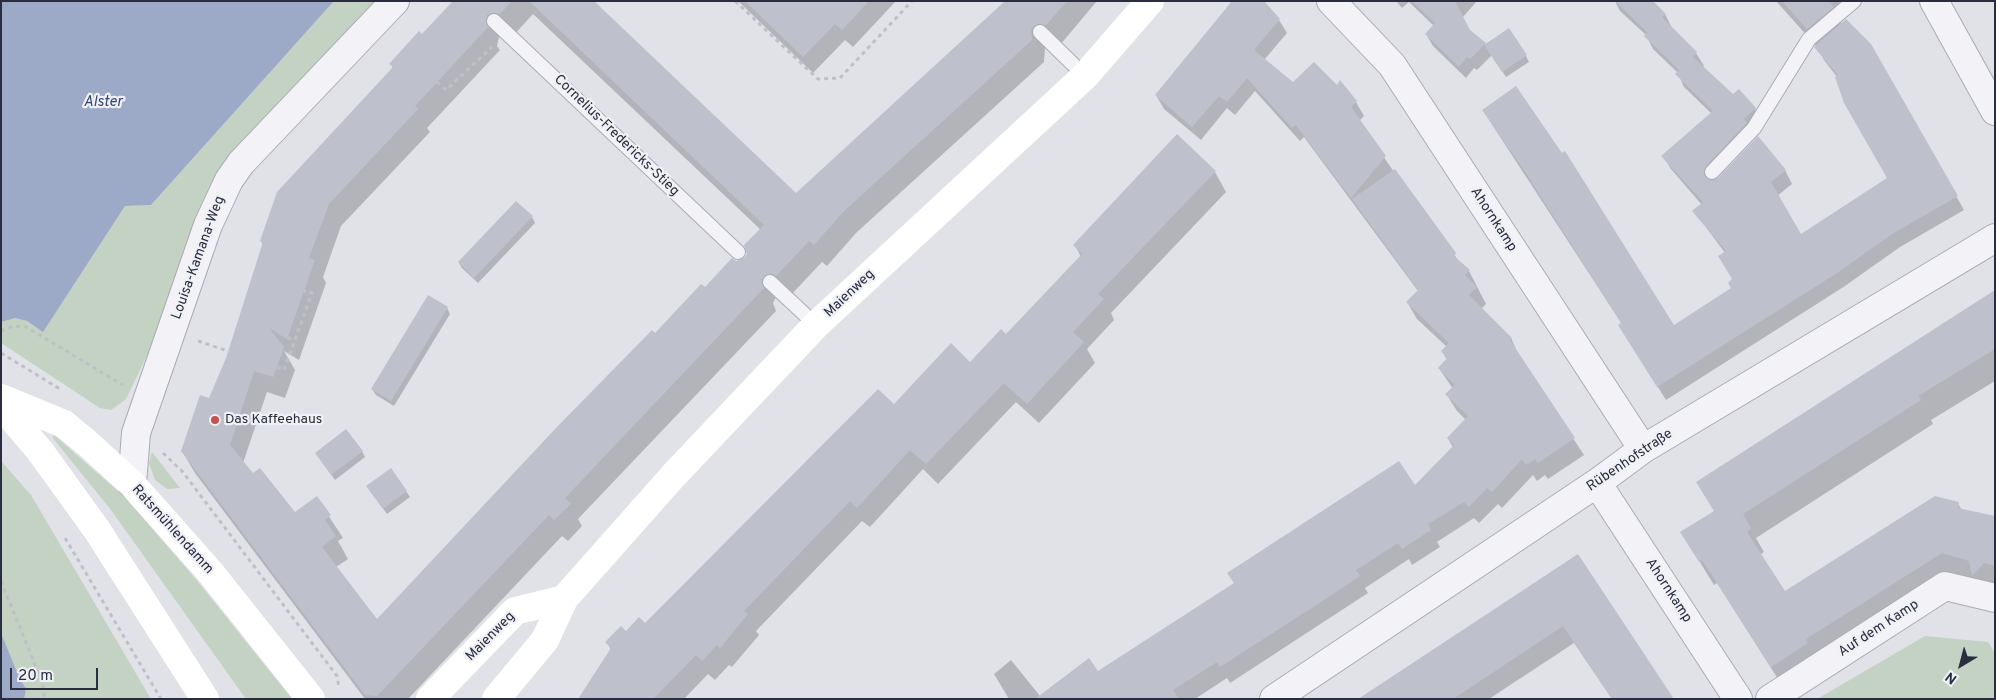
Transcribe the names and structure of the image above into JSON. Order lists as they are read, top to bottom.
{
  "streets": {
    "street": [
      "Ahornkamp",
      "Louisa-Kamana-Weg",
      "Maienweg",
      "Rübenhofstraße",
      "Ratsmühlendamm",
      "Auf dem Kamp"
    ],
    "lane": ["Cornelius-Fredericks-Stieg"]
  },
  "crossings": [
    ["Ahornkamp", "Rübenhofstraße"],
    ["Louisa-Kamana-Weg", "Ratsmühlendamm"]
  ],
  "water": ["Alster"],
  "places": ["Das Kaffeehaus"],
  "scale_bar": "20 m",
  "north": "bottom left"
}
